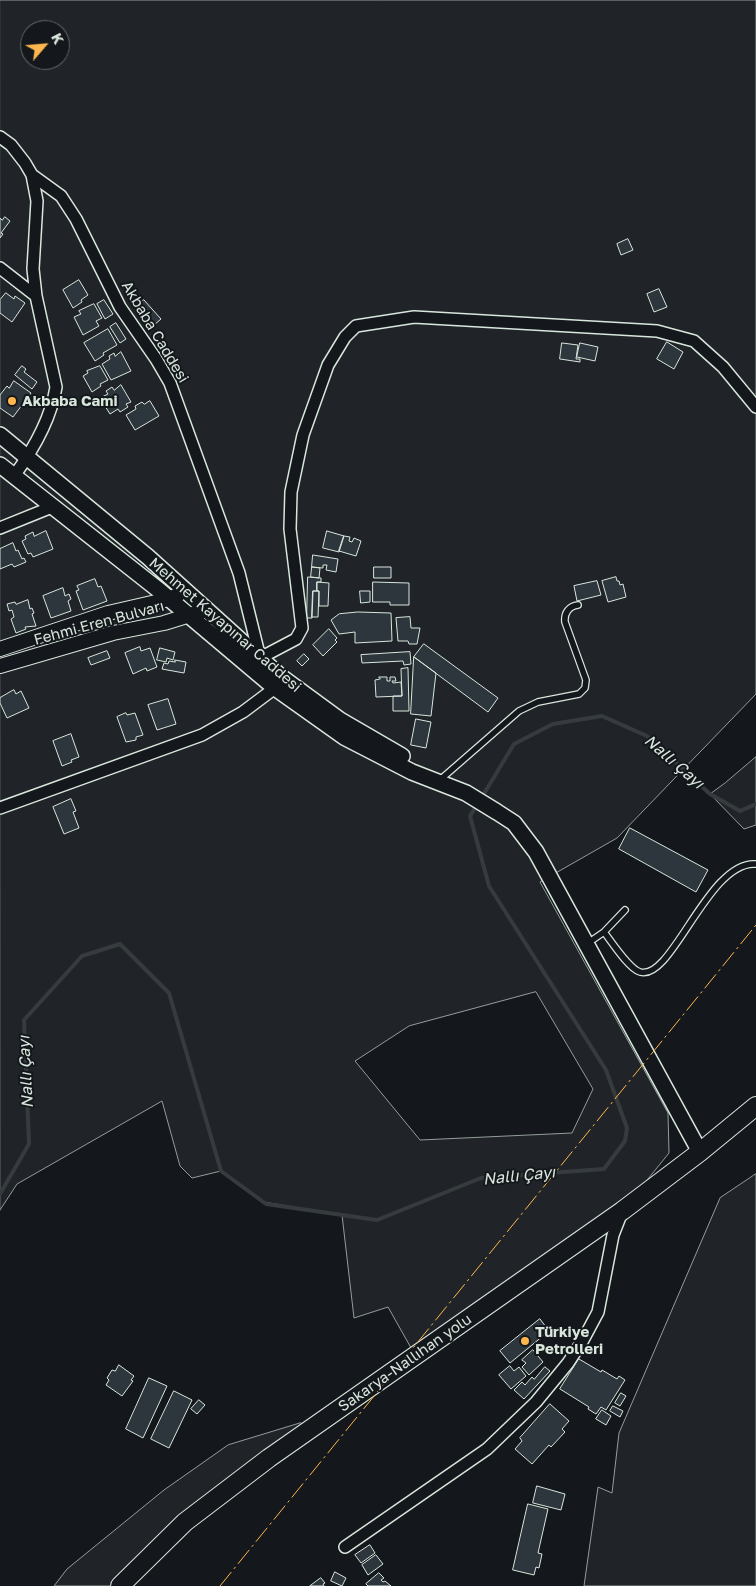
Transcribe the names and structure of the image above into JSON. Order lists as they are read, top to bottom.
{
  "streets": {
    "main road": ["Mehmet Kayapınar Caddesi", "Sakarya-Nallıhan yolu"],
    "street": ["Akbaba Caddesi", "Fehmi Eren Bulvarı"]
  },
  "crossings": [
    ["Akbaba Caddesi", "Mehmet Kayapınar Caddesi"],
    ["Fehmi Eren Bulvarı", "Mehmet Kayapınar Caddesi"]
  ],
  "water": ["Nallı Çayı"],
  "places": ["Akbaba Cami", "Türkiye Petrolleri"],
  "north": "top right"
}
